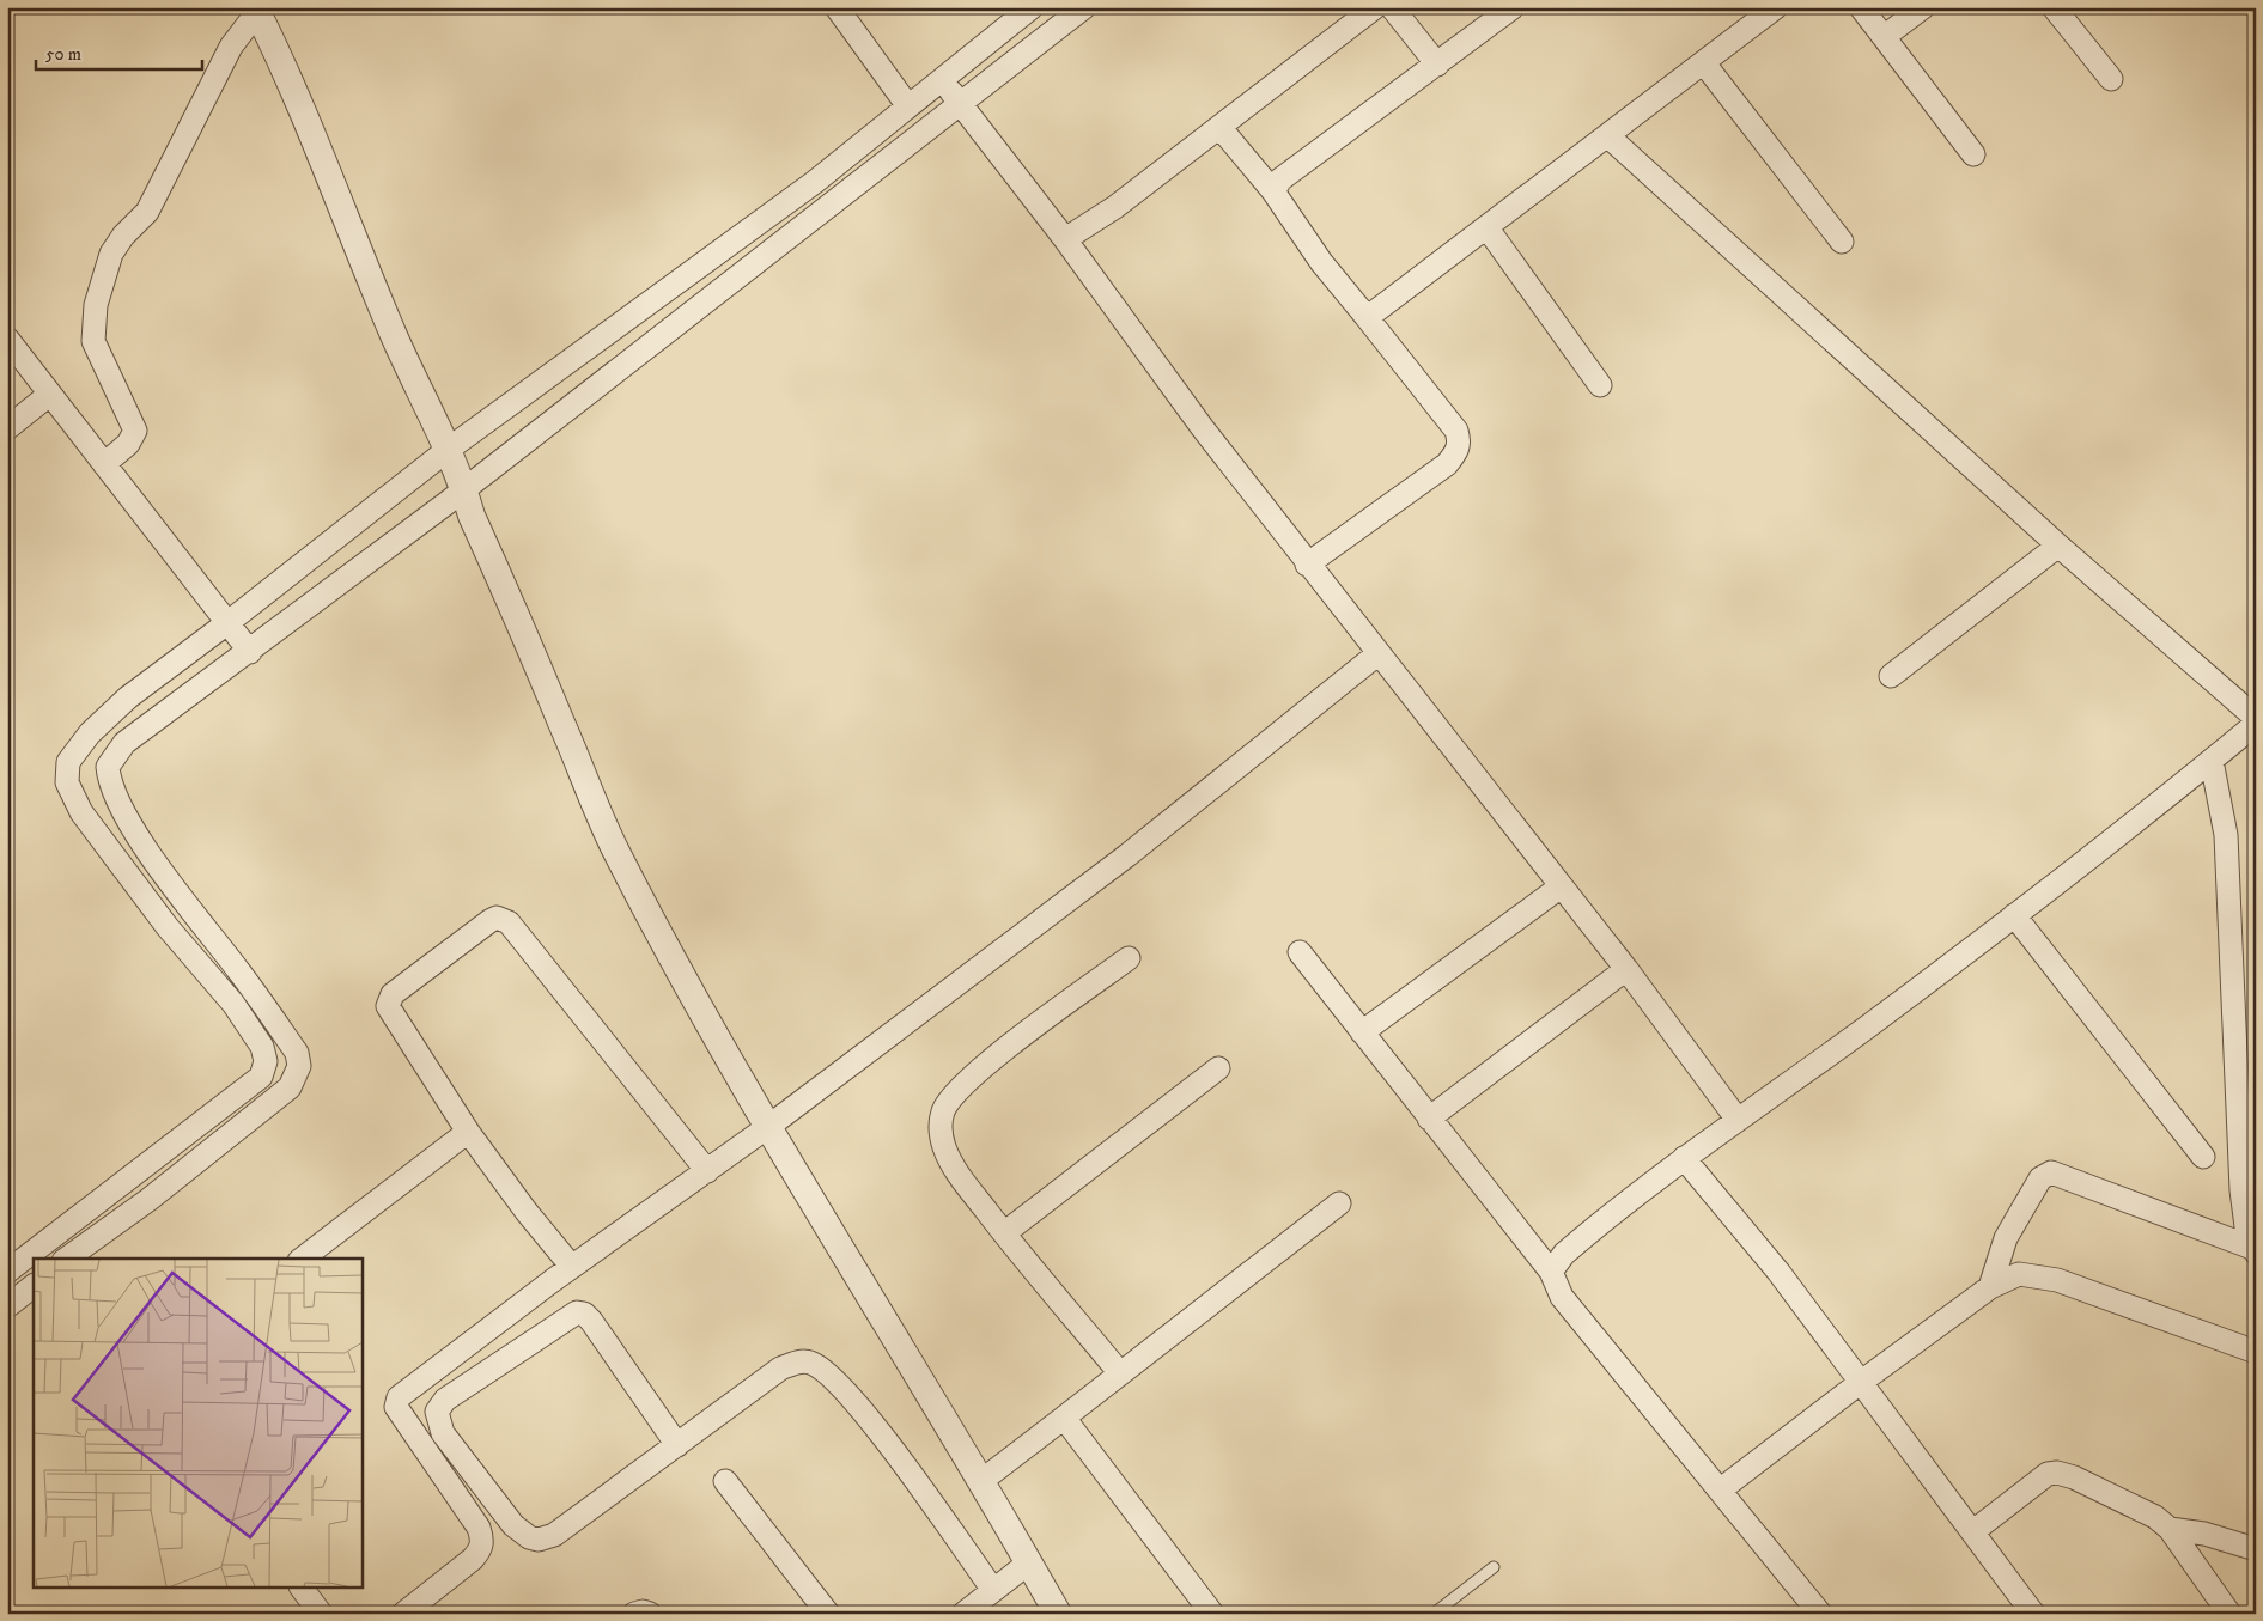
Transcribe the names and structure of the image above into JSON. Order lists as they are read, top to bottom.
{
  "scale_bar": "50 m"
}
